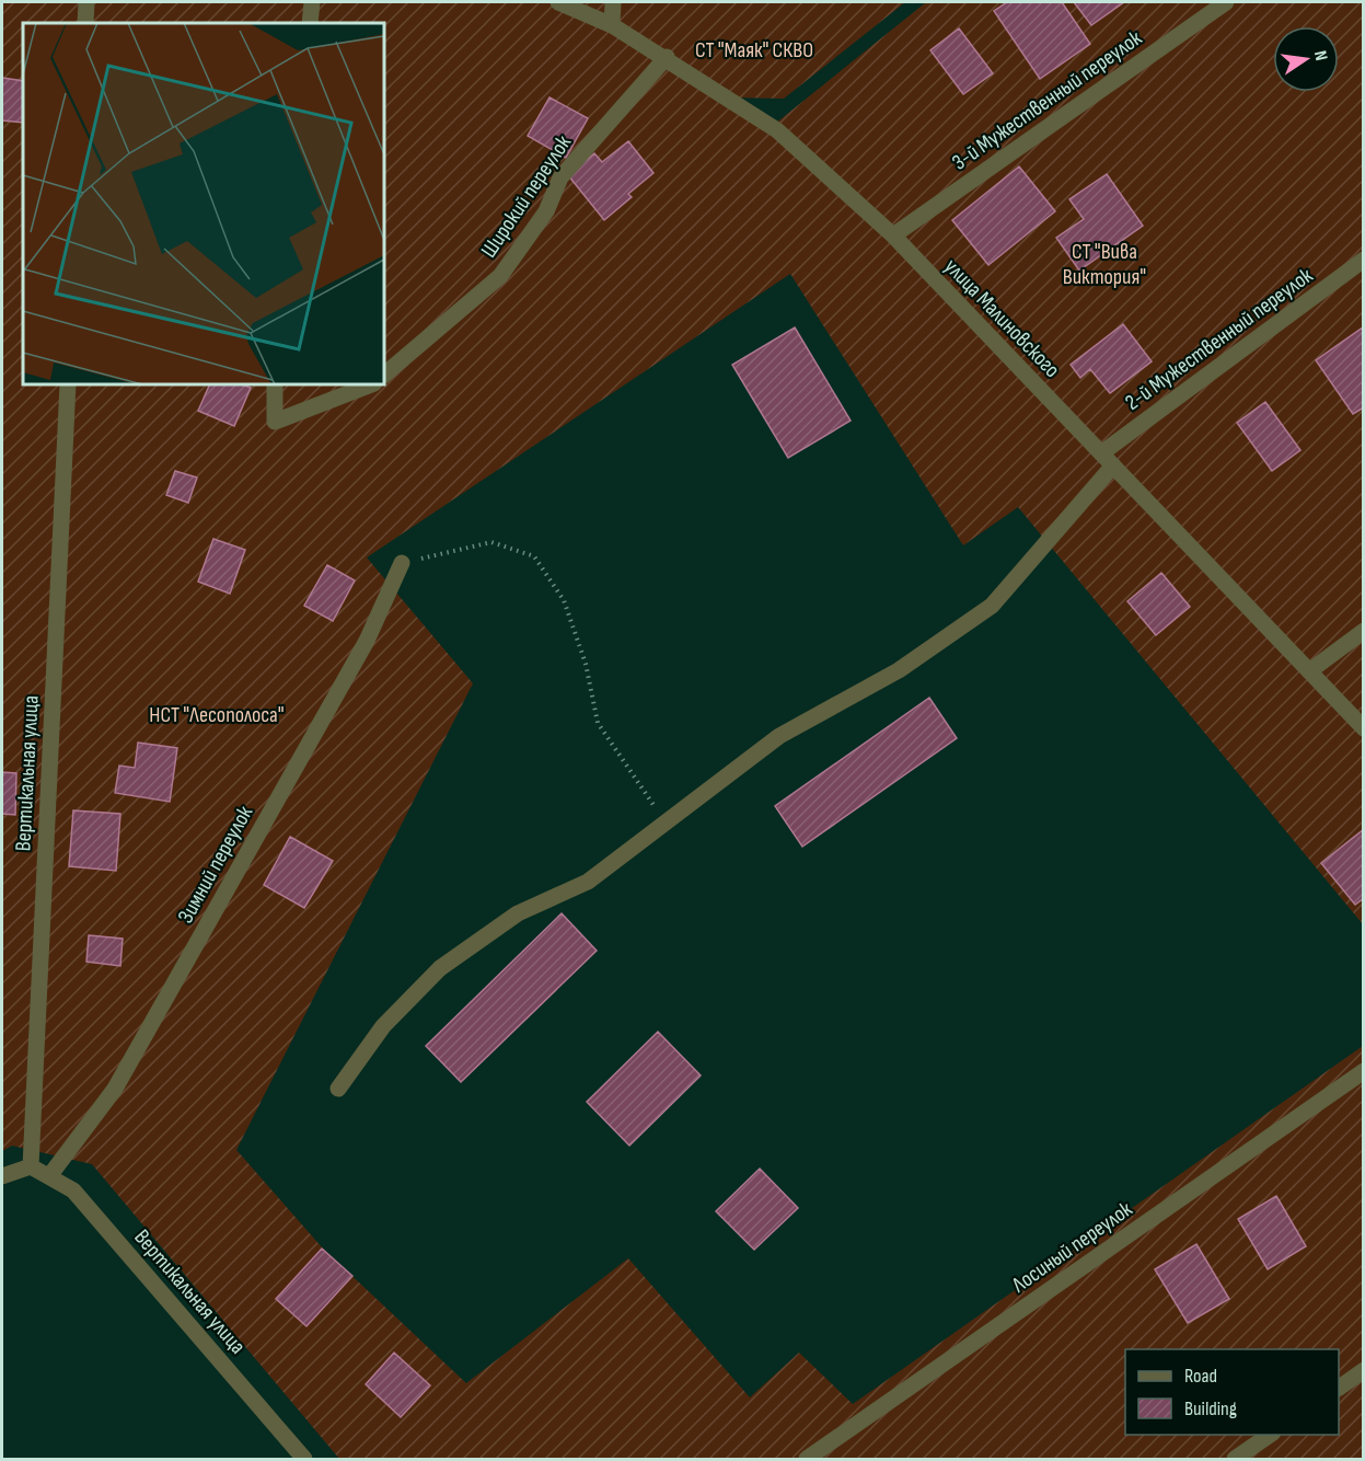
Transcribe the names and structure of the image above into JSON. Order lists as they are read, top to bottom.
{
  "streets": {
    "street": [
      "3-й Мужественный переулок",
      "Широкий переулок",
      "улица Малиновского",
      "2-й Мужественный переулок",
      "Вертикальная улица",
      "Зимний переулок",
      "Лосиный переулок"
    ]
  },
  "crossings": [
    ["3-й Мужественный переулок", "улица Малиновского"],
    ["Широкий переулок", "улица Малиновского"],
    ["улица Малиновского", "2-й Мужественный переулок"],
    ["Вертикальная улица", "Зимний переулок"]
  ],
  "parks": ["СТ \"Маяк\" СКВО", "СТ \"Вива Виктория\"", "НСТ \"Лесополоса\""],
  "legend": ["Road", "Building"],
  "north": "right"
}
